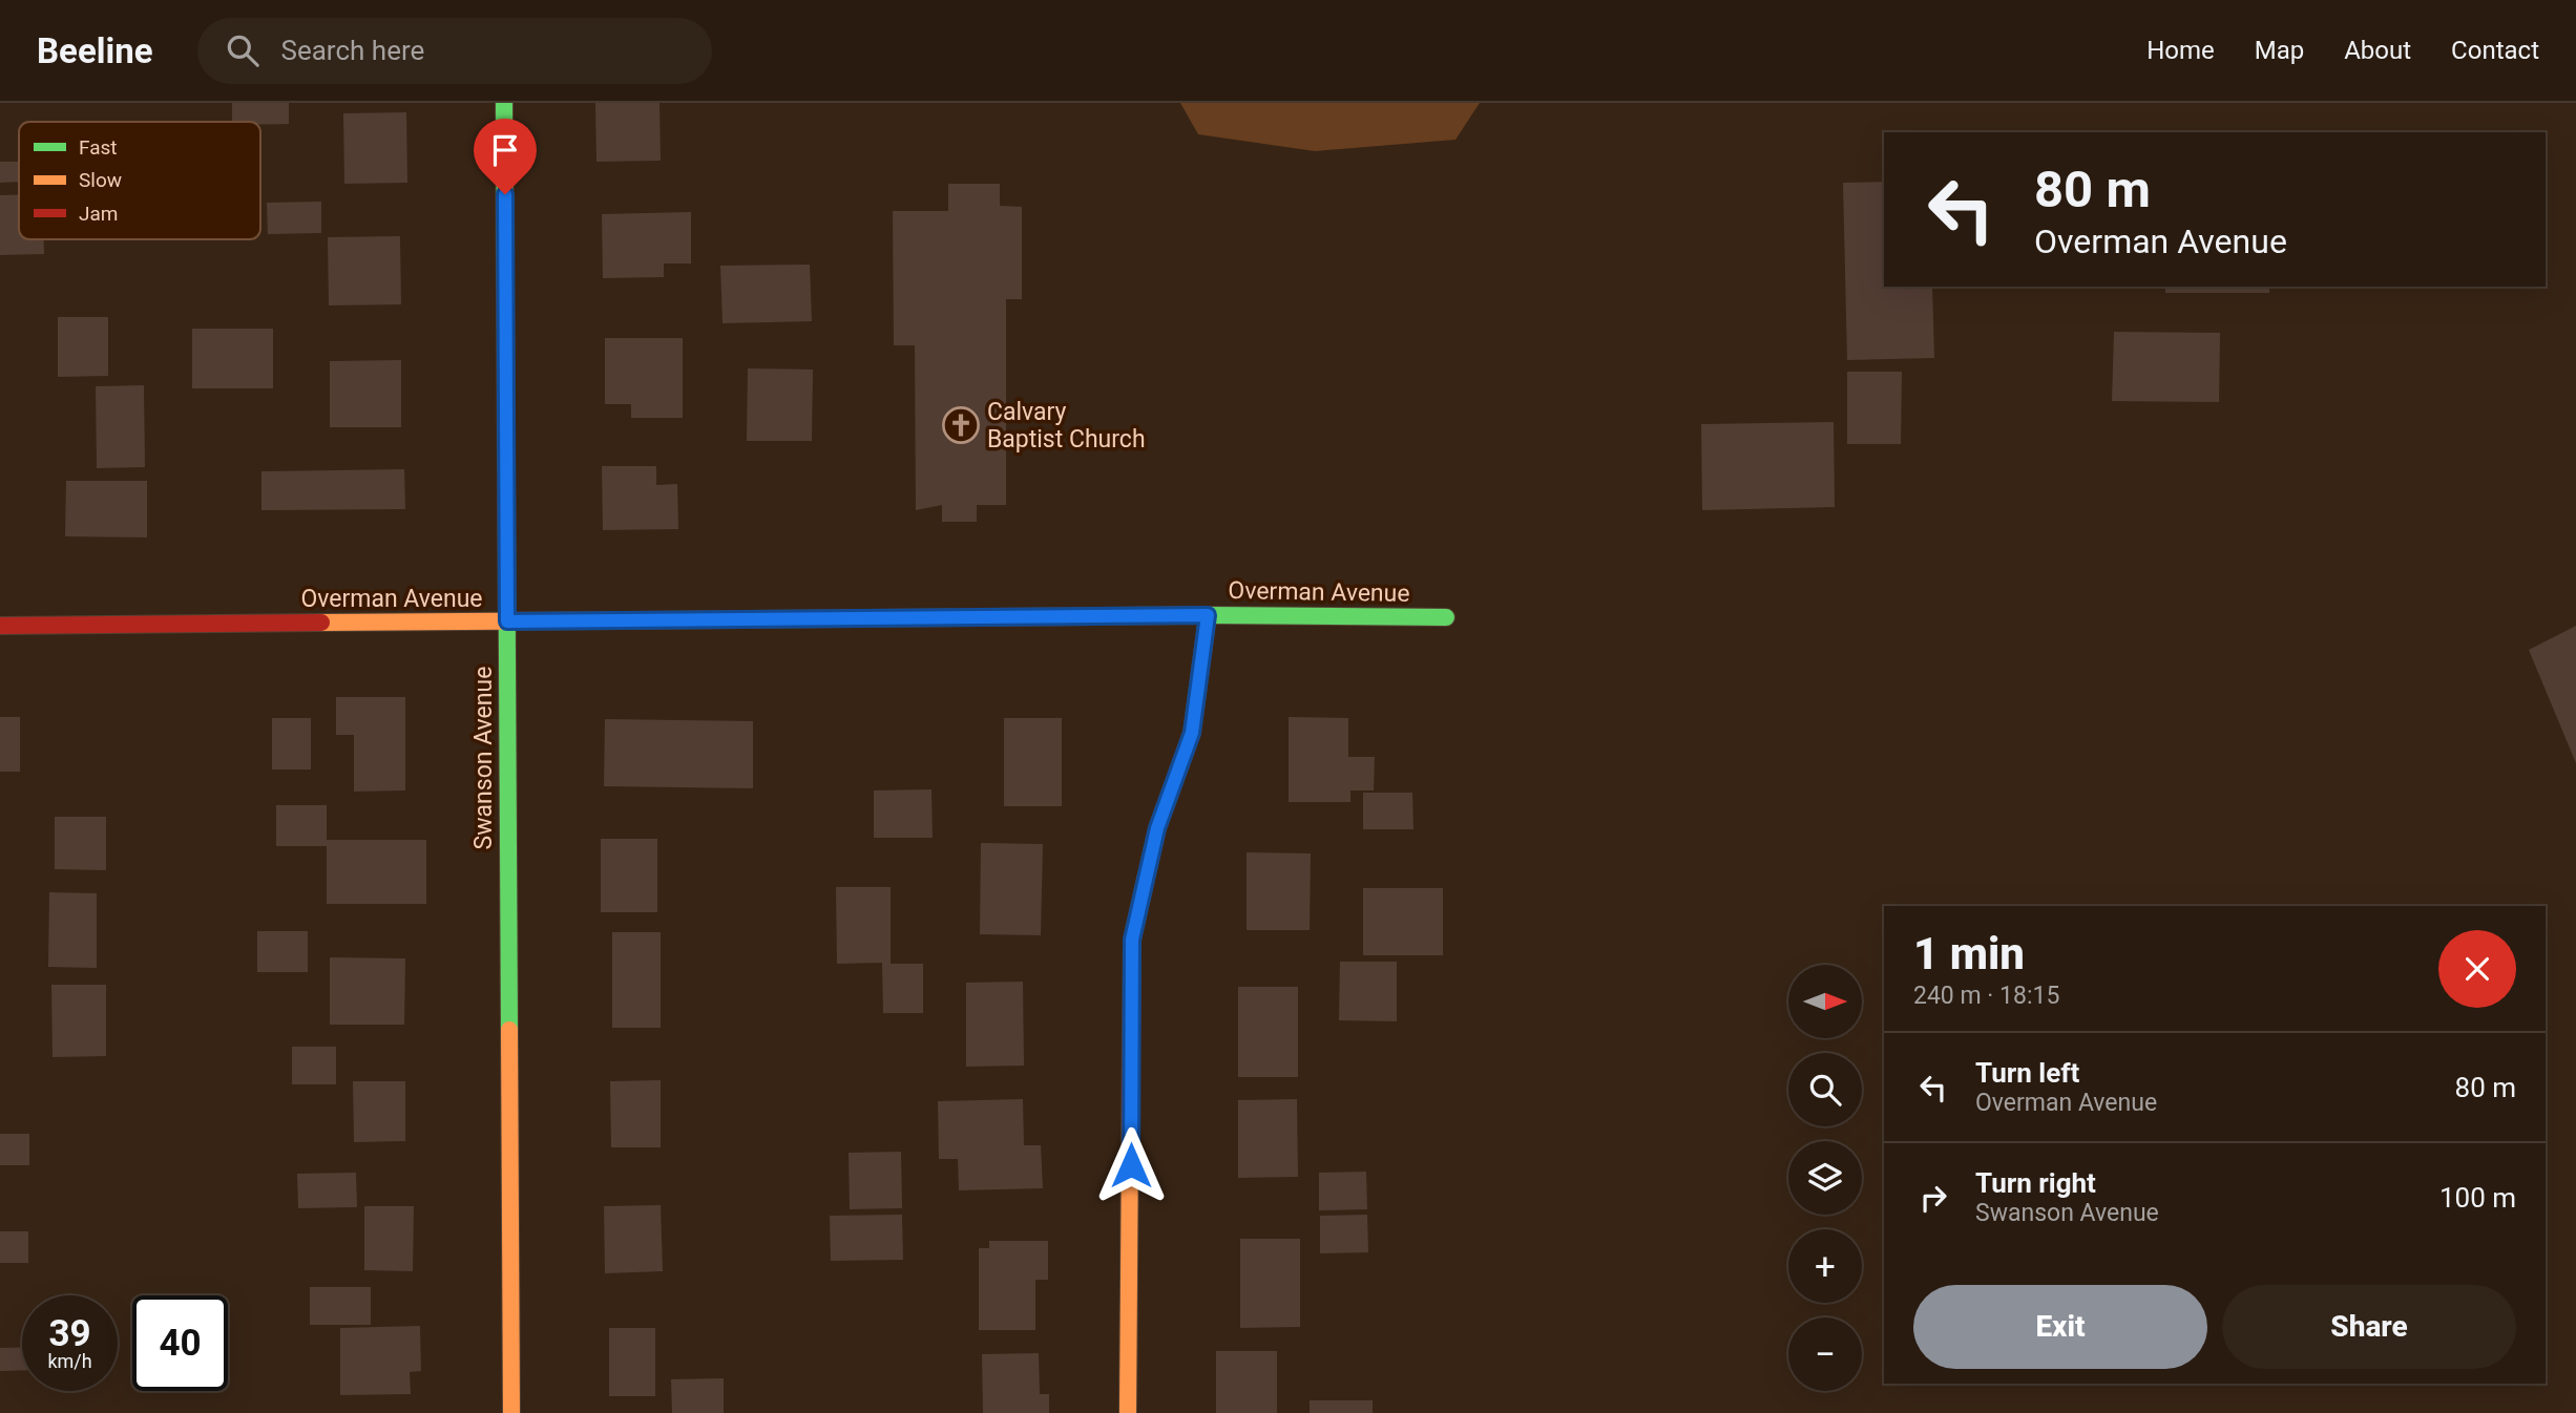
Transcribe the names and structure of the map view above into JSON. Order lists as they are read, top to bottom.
{
  "streets": {
    "street": ["Overman Avenue", "Swanson Avenue"]
  },
  "crossings": [
    ["Overman Avenue", "Swanson Avenue"]
  ],
  "places": {
    "church": ["Calvary Baptist Church"]
  },
  "legend": ["Fast", "Slow", "Jam"],
  "north": "right",
  "page": {
    "header": "Beeline",
    "search": "Search here",
    "nav": [
      "Home",
      "Map",
      "About",
      "Contact"
    ],
    "turn": ["80 m", "Overman Avenue"],
    "heading": ["1 min", "240 m · 18:15"],
    "map_buttons": ["+", "−"],
    "list": [
      {
        "name": "Turn left",
        "note": "Overman Avenue",
        "value": "80 m"
      },
      {
        "name": "Turn right",
        "note": "Swanson Avenue",
        "value": "100 m"
      }
    ],
    "buttons": ["Exit", "Share"],
    "speed": "39 km/h",
    "limit": "40"
  }
}
